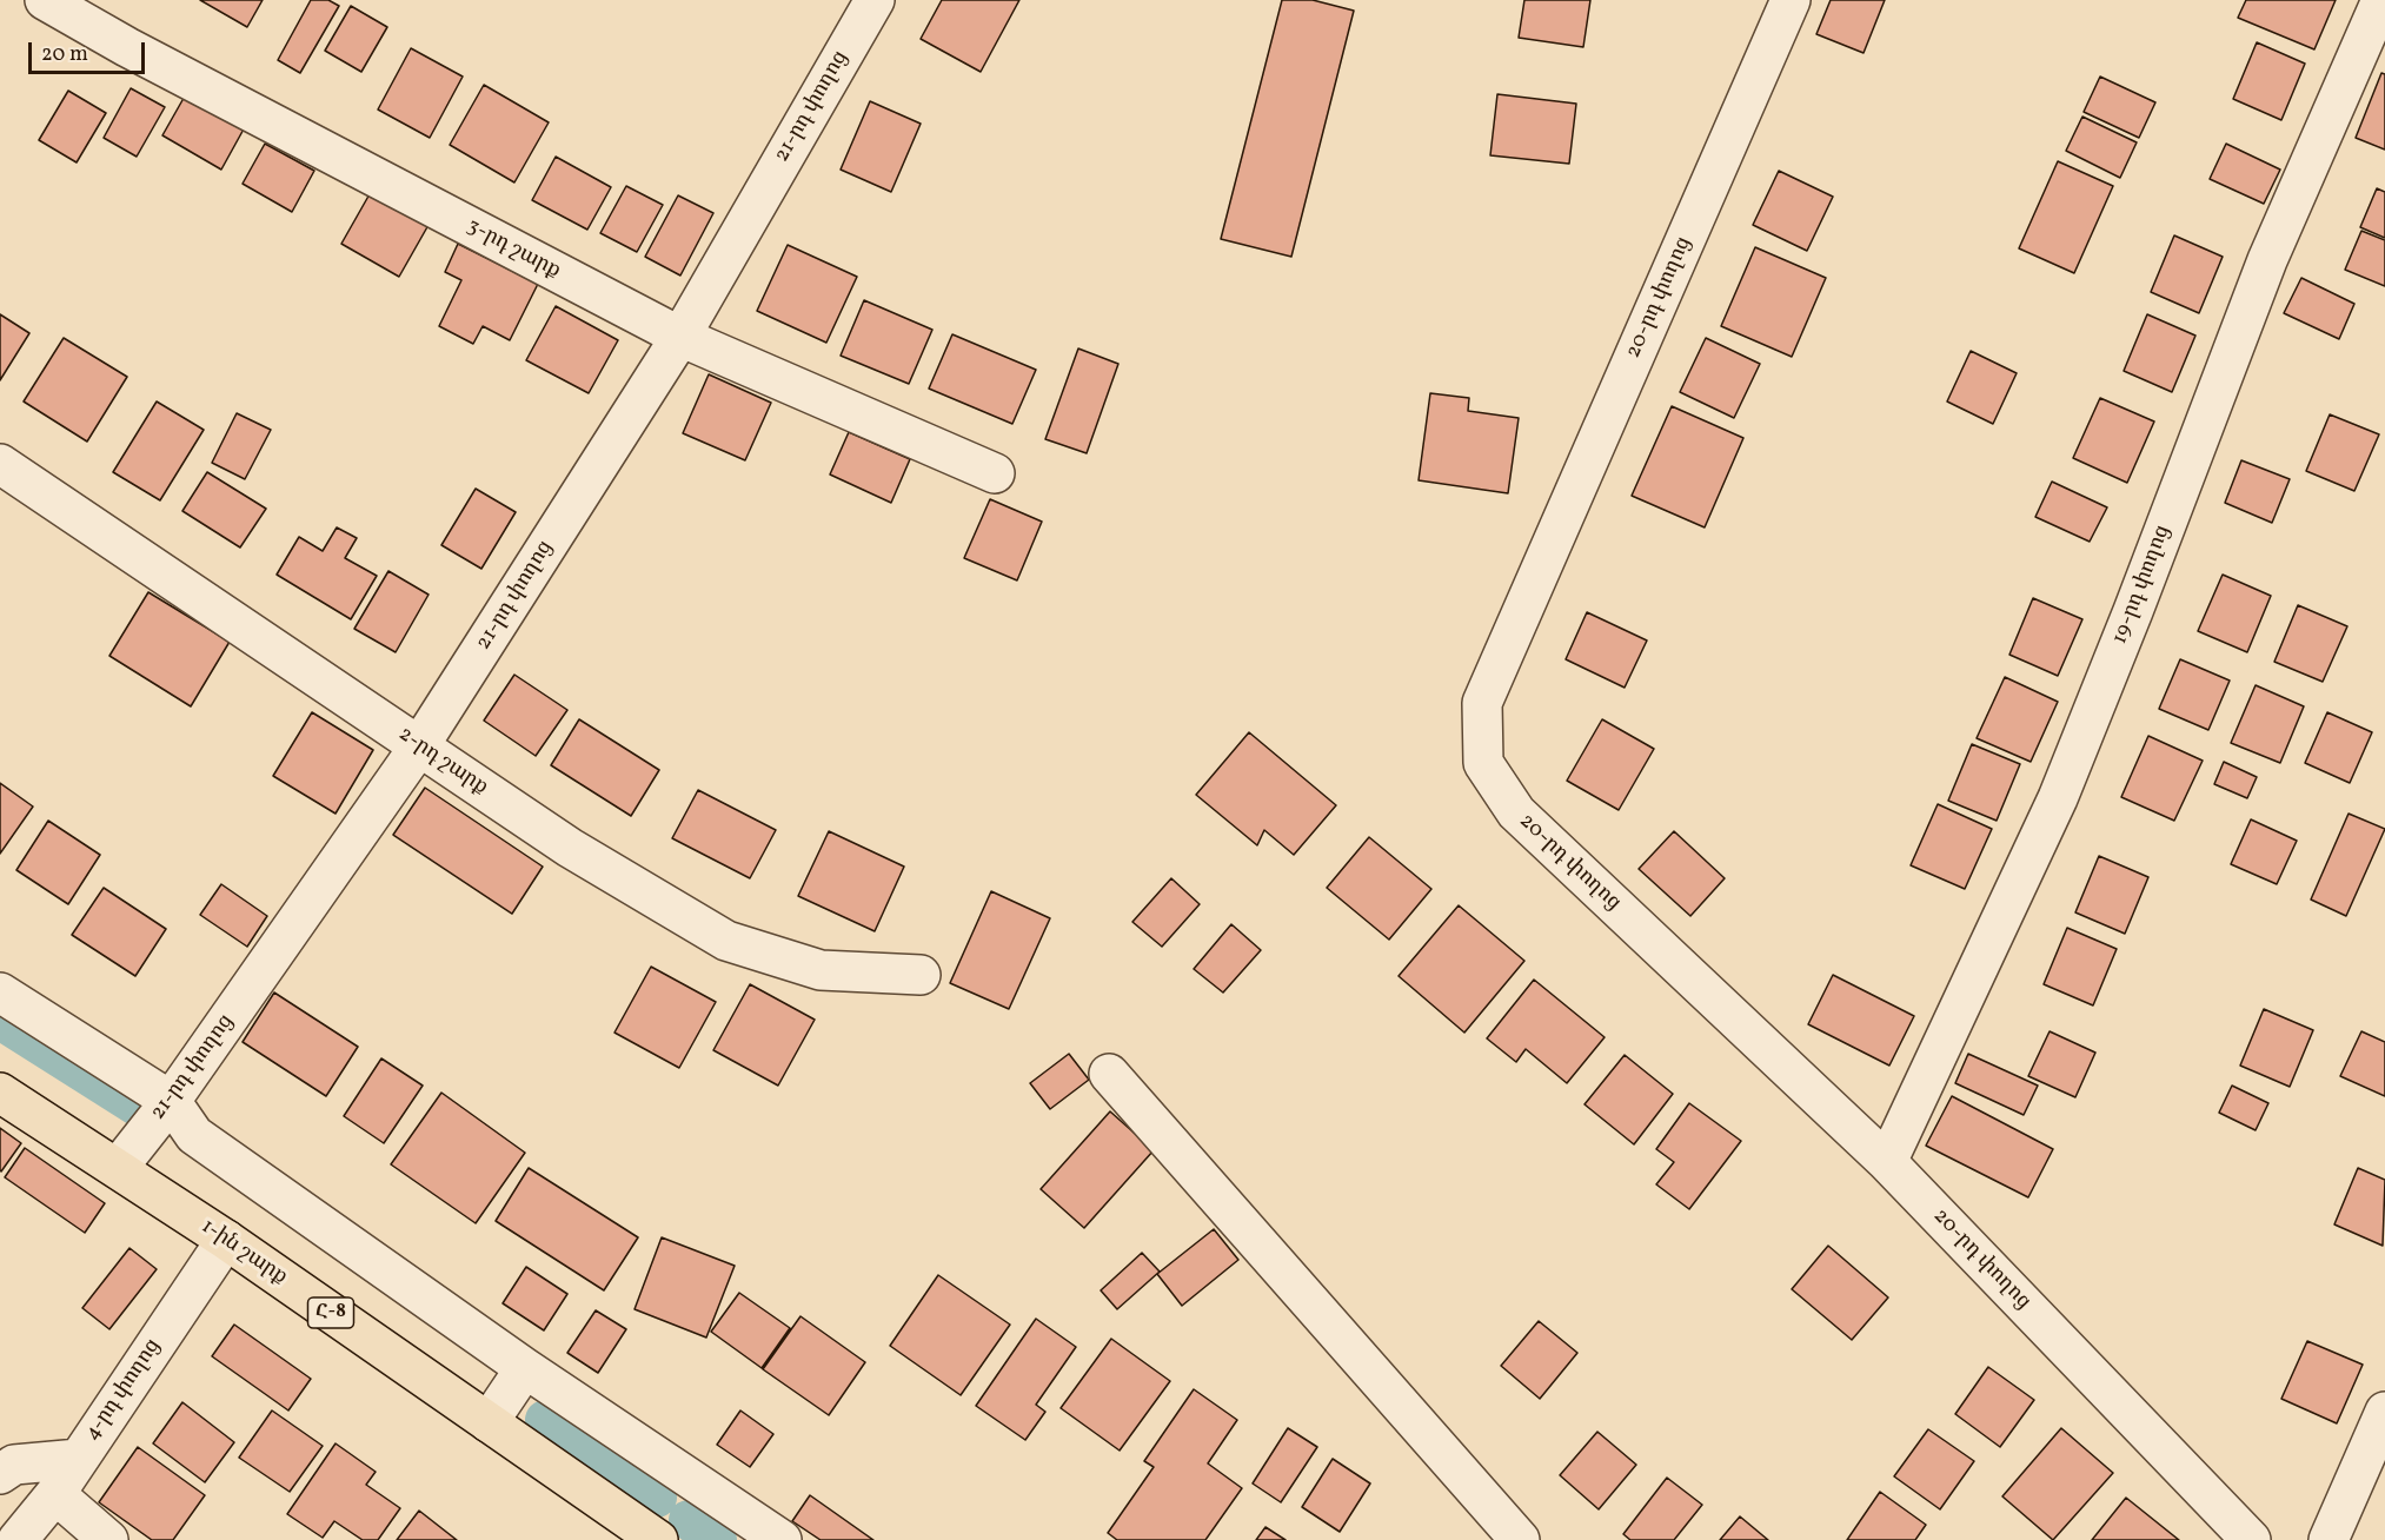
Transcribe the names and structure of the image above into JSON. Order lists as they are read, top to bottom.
{
  "streets": {
    "main road": ["1-ին շարք", "Հ-8"],
    "street": [
      "21-րդ փողոց",
      "3-րդ շարք",
      "20-րդ փողոց",
      "19-րդ փողոց",
      "2-րդ շարք",
      "4-րդ փողոց"
    ]
  },
  "crossings": [
    ["21-րդ փողոց", "3-րդ շարք"],
    ["21-րդ փողոց", "2-րդ շարք"],
    ["21-րդ փողոց", "1-ին շարք"],
    ["20-րդ փողոց", "19-րդ փողոց"],
    ["1-ին շարք", "4-րդ փողոց"]
  ],
  "scale_bar": "20 m"
}
